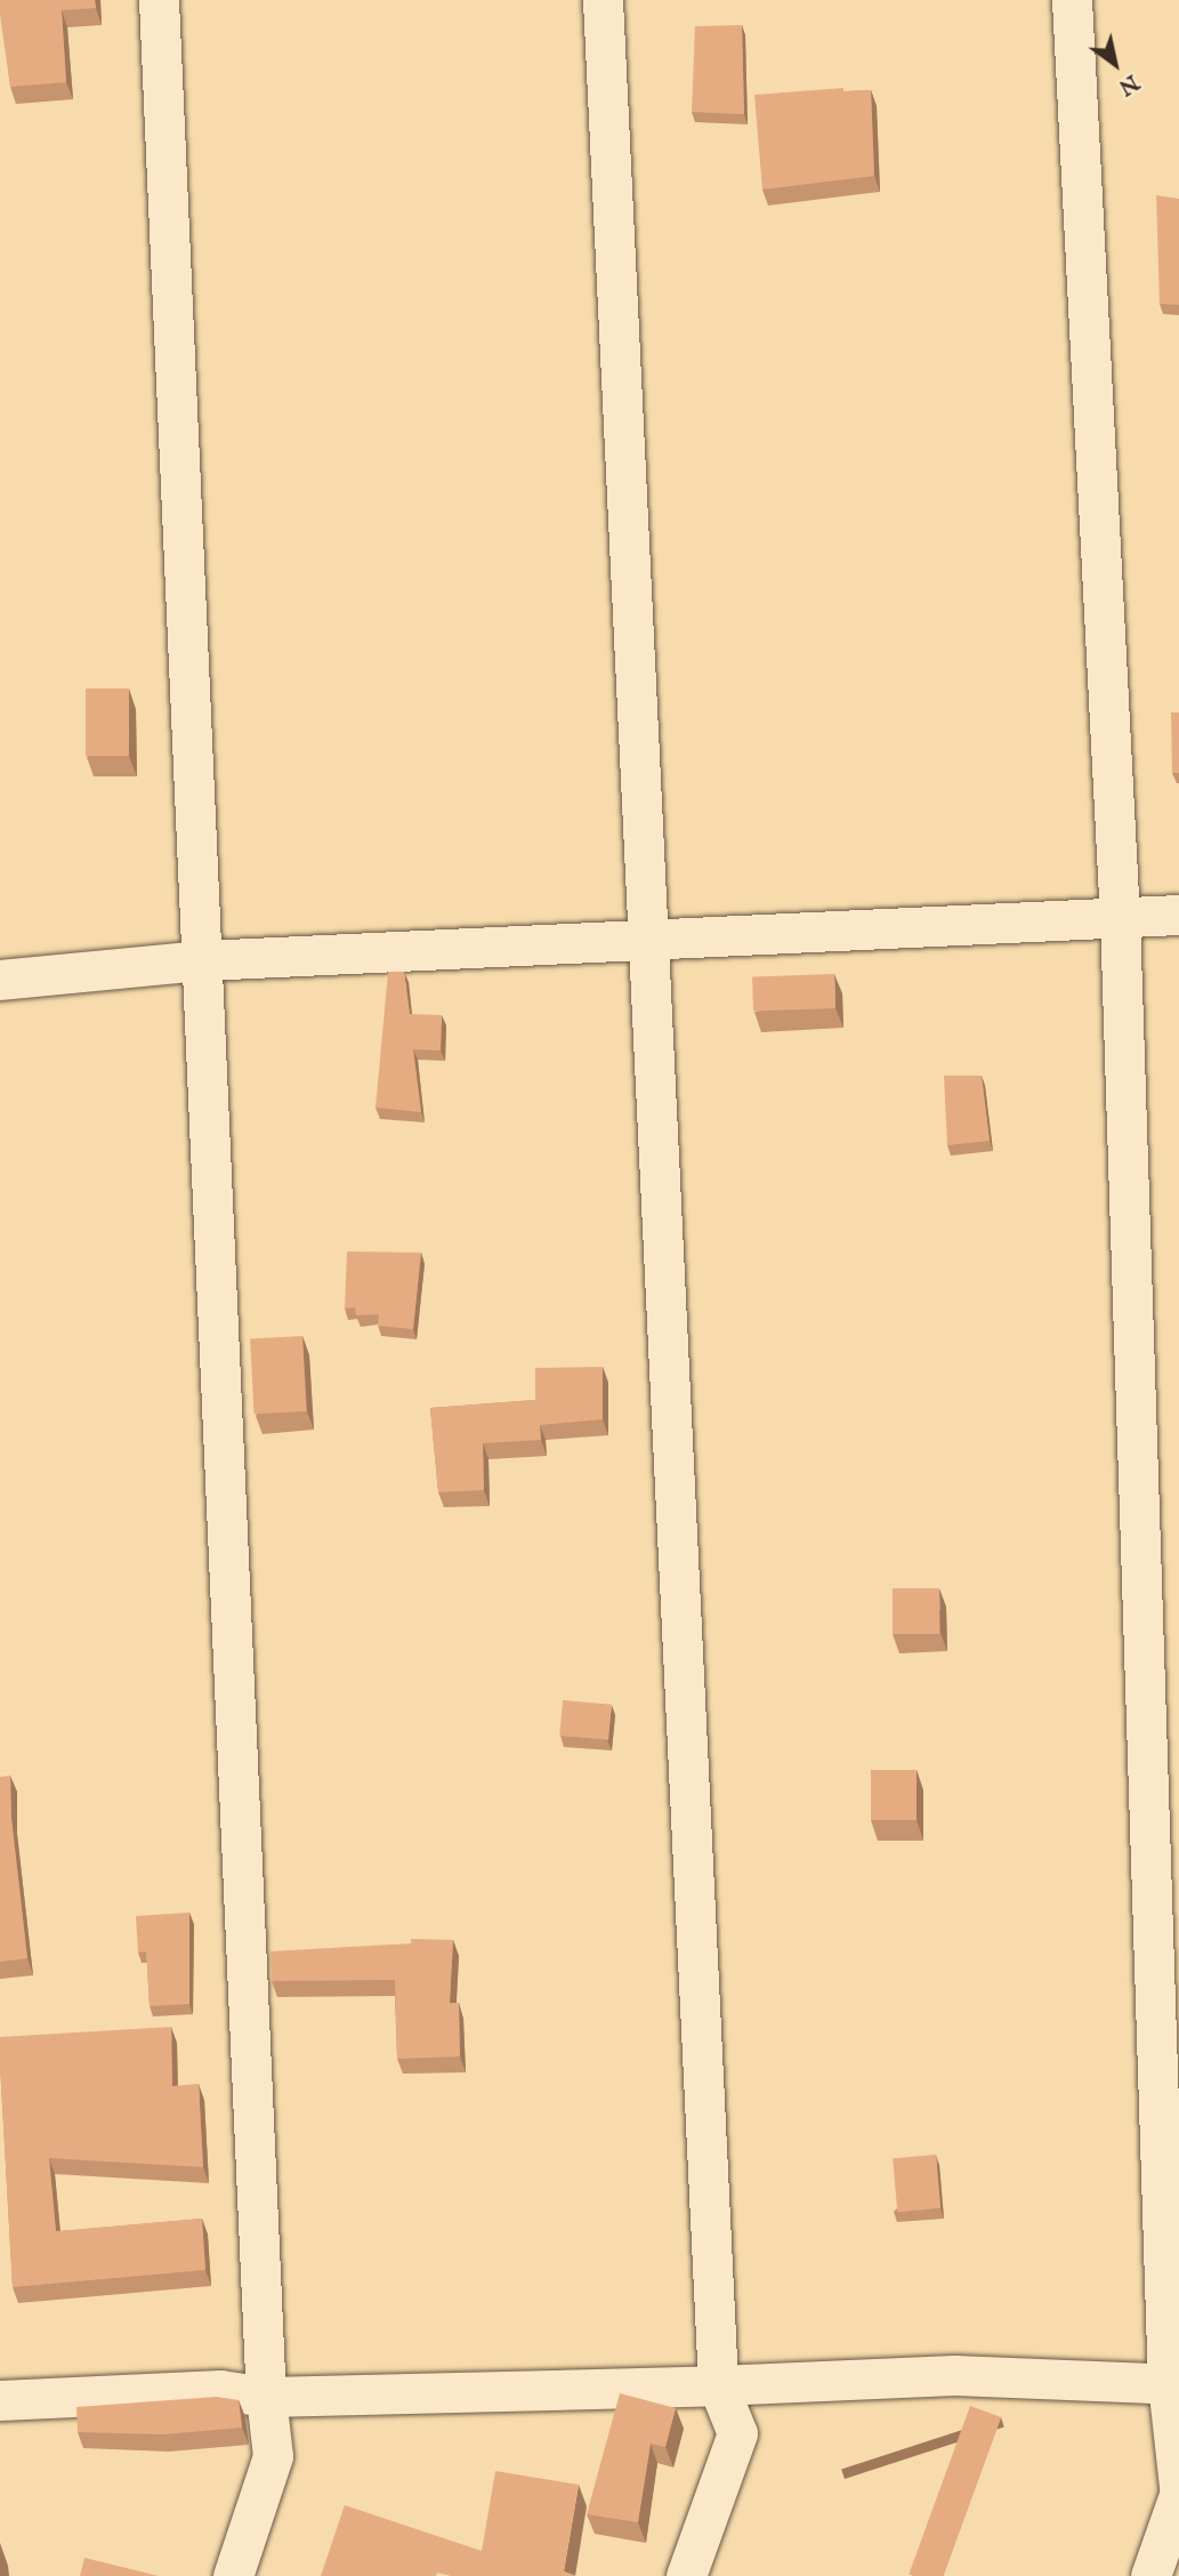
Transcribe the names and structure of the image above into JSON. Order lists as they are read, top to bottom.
{
  "north": "bottom right"
}
